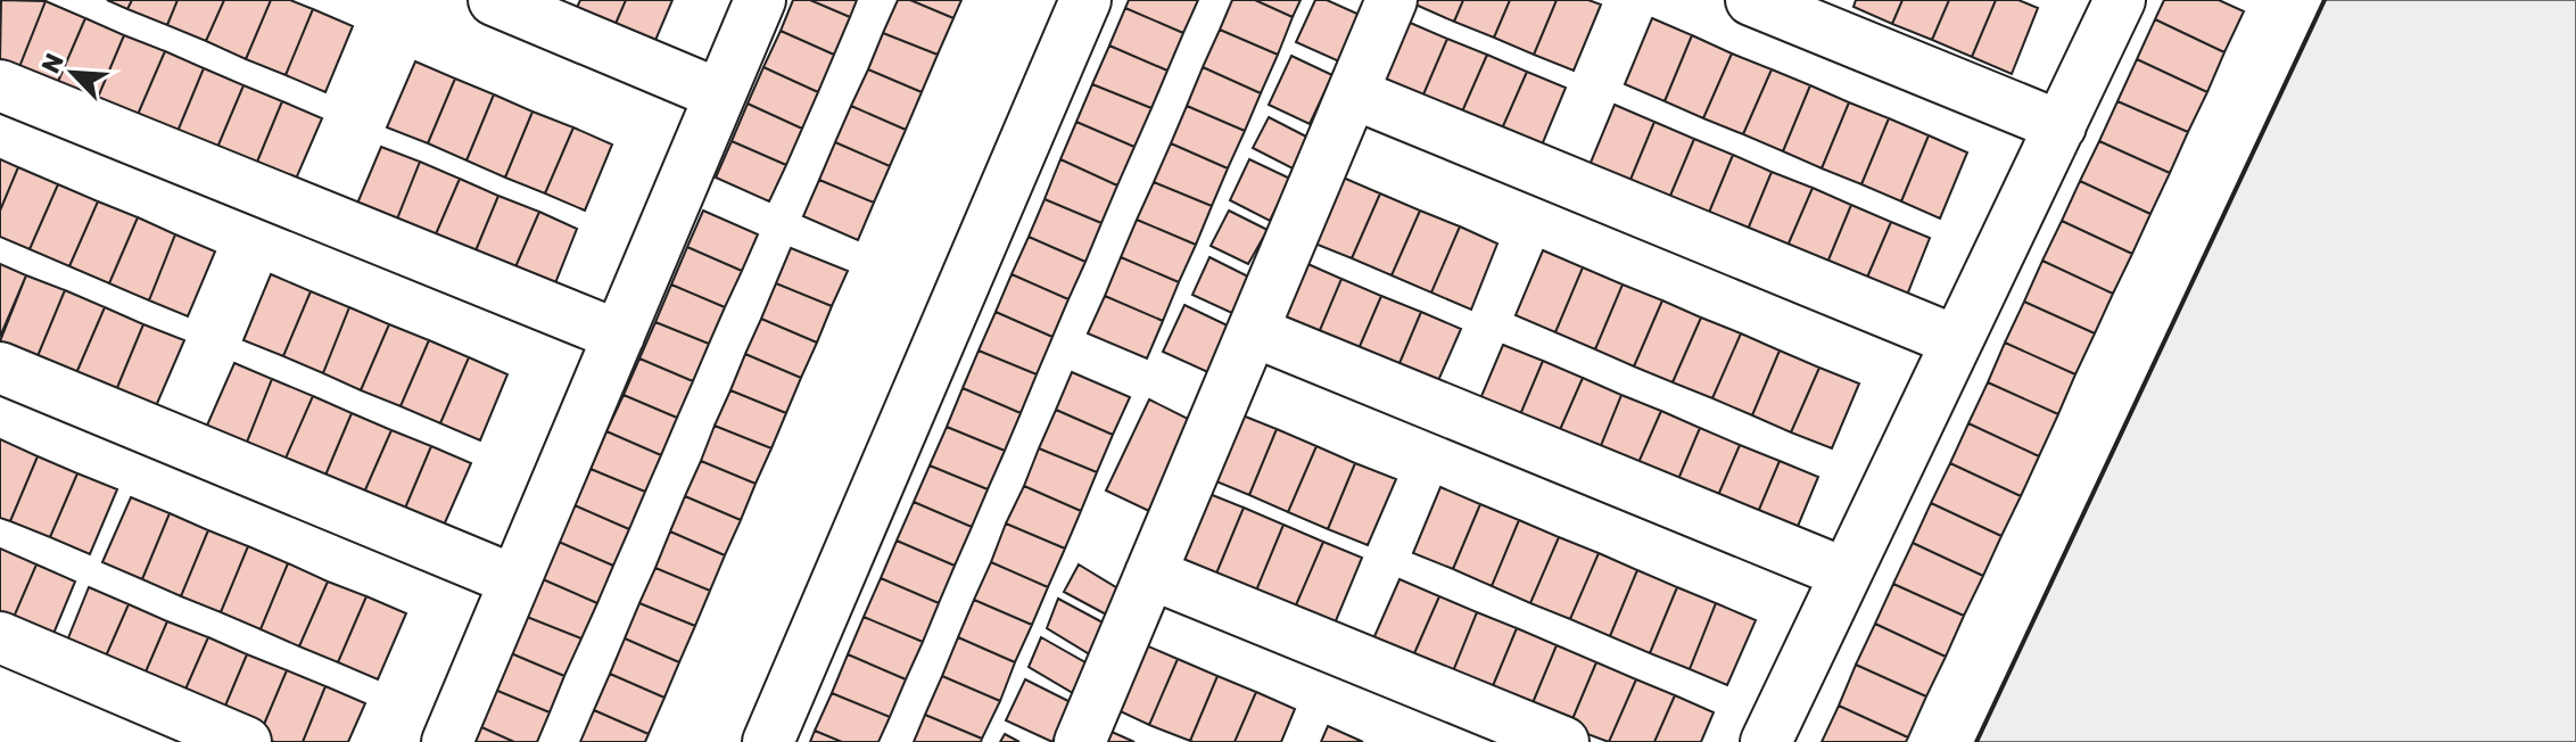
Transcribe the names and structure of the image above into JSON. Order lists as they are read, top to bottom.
{
  "north": "top left"
}
